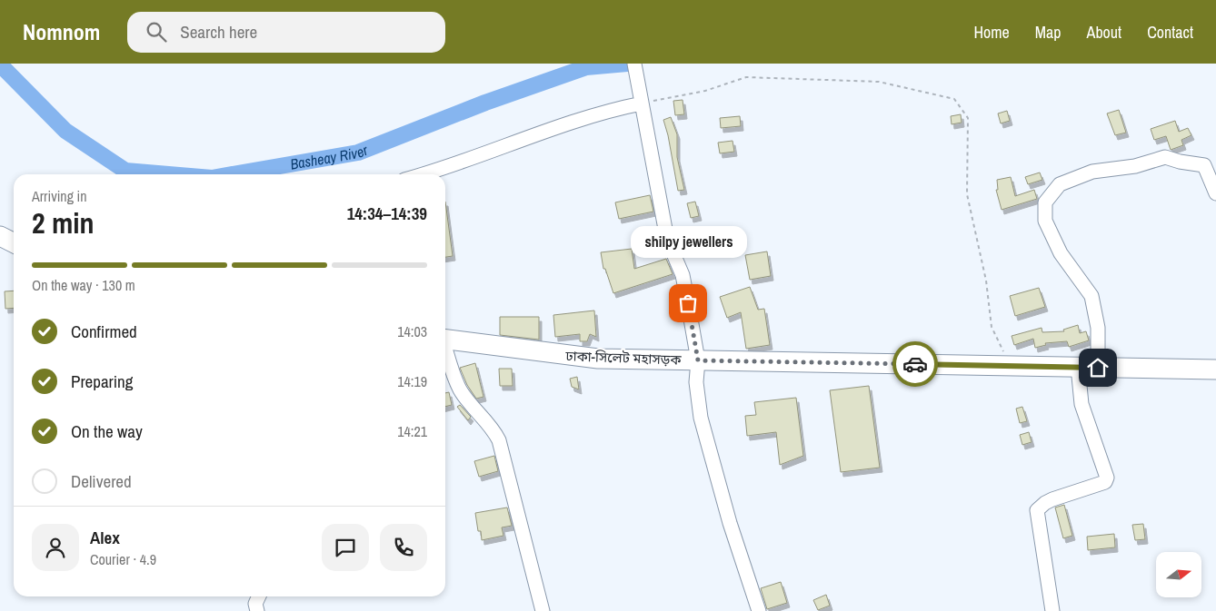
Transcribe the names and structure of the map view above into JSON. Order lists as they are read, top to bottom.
{
  "streets": {
    "highway": ["ঢাকা-সিলেট মহাসড়ক"]
  },
  "water": ["Basheay River"],
  "places": ["shilpy jewellers"],
  "north": "right",
  "page": {
    "header": "Nomnom",
    "search": "Search here",
    "nav": [
      "Home",
      "Map",
      "About",
      "Contact"
    ],
    "heading": ["2 min", "Arriving in", "14:34–14:39"],
    "panel": ["Alex", "Courier · 4.9"],
    "bubble": "shilpy jewellers",
    "bar": "On the way · 130 m",
    "list": [
      ["Confirmed", "14:03"],
      ["Preparing", "14:19"],
      ["On the way", "14:21"],
      "Delivered"
    ]
  }
}
